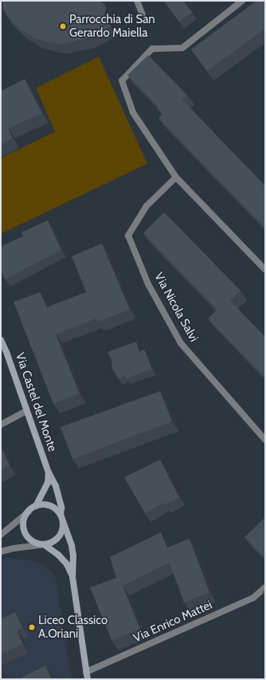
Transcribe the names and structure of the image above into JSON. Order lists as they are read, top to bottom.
{
  "streets": {
    "main road": ["Via Castel del Monte"],
    "street": ["Via Nicola Salvi", "Via Enrico Mattei"]
  },
  "crossings": [
    ["Via Castel del Monte", "Via Enrico Mattei"]
  ],
  "places": ["Parrocchia di San Gerardo Maiella", "Liceo Classico A.Oriani"]
}
